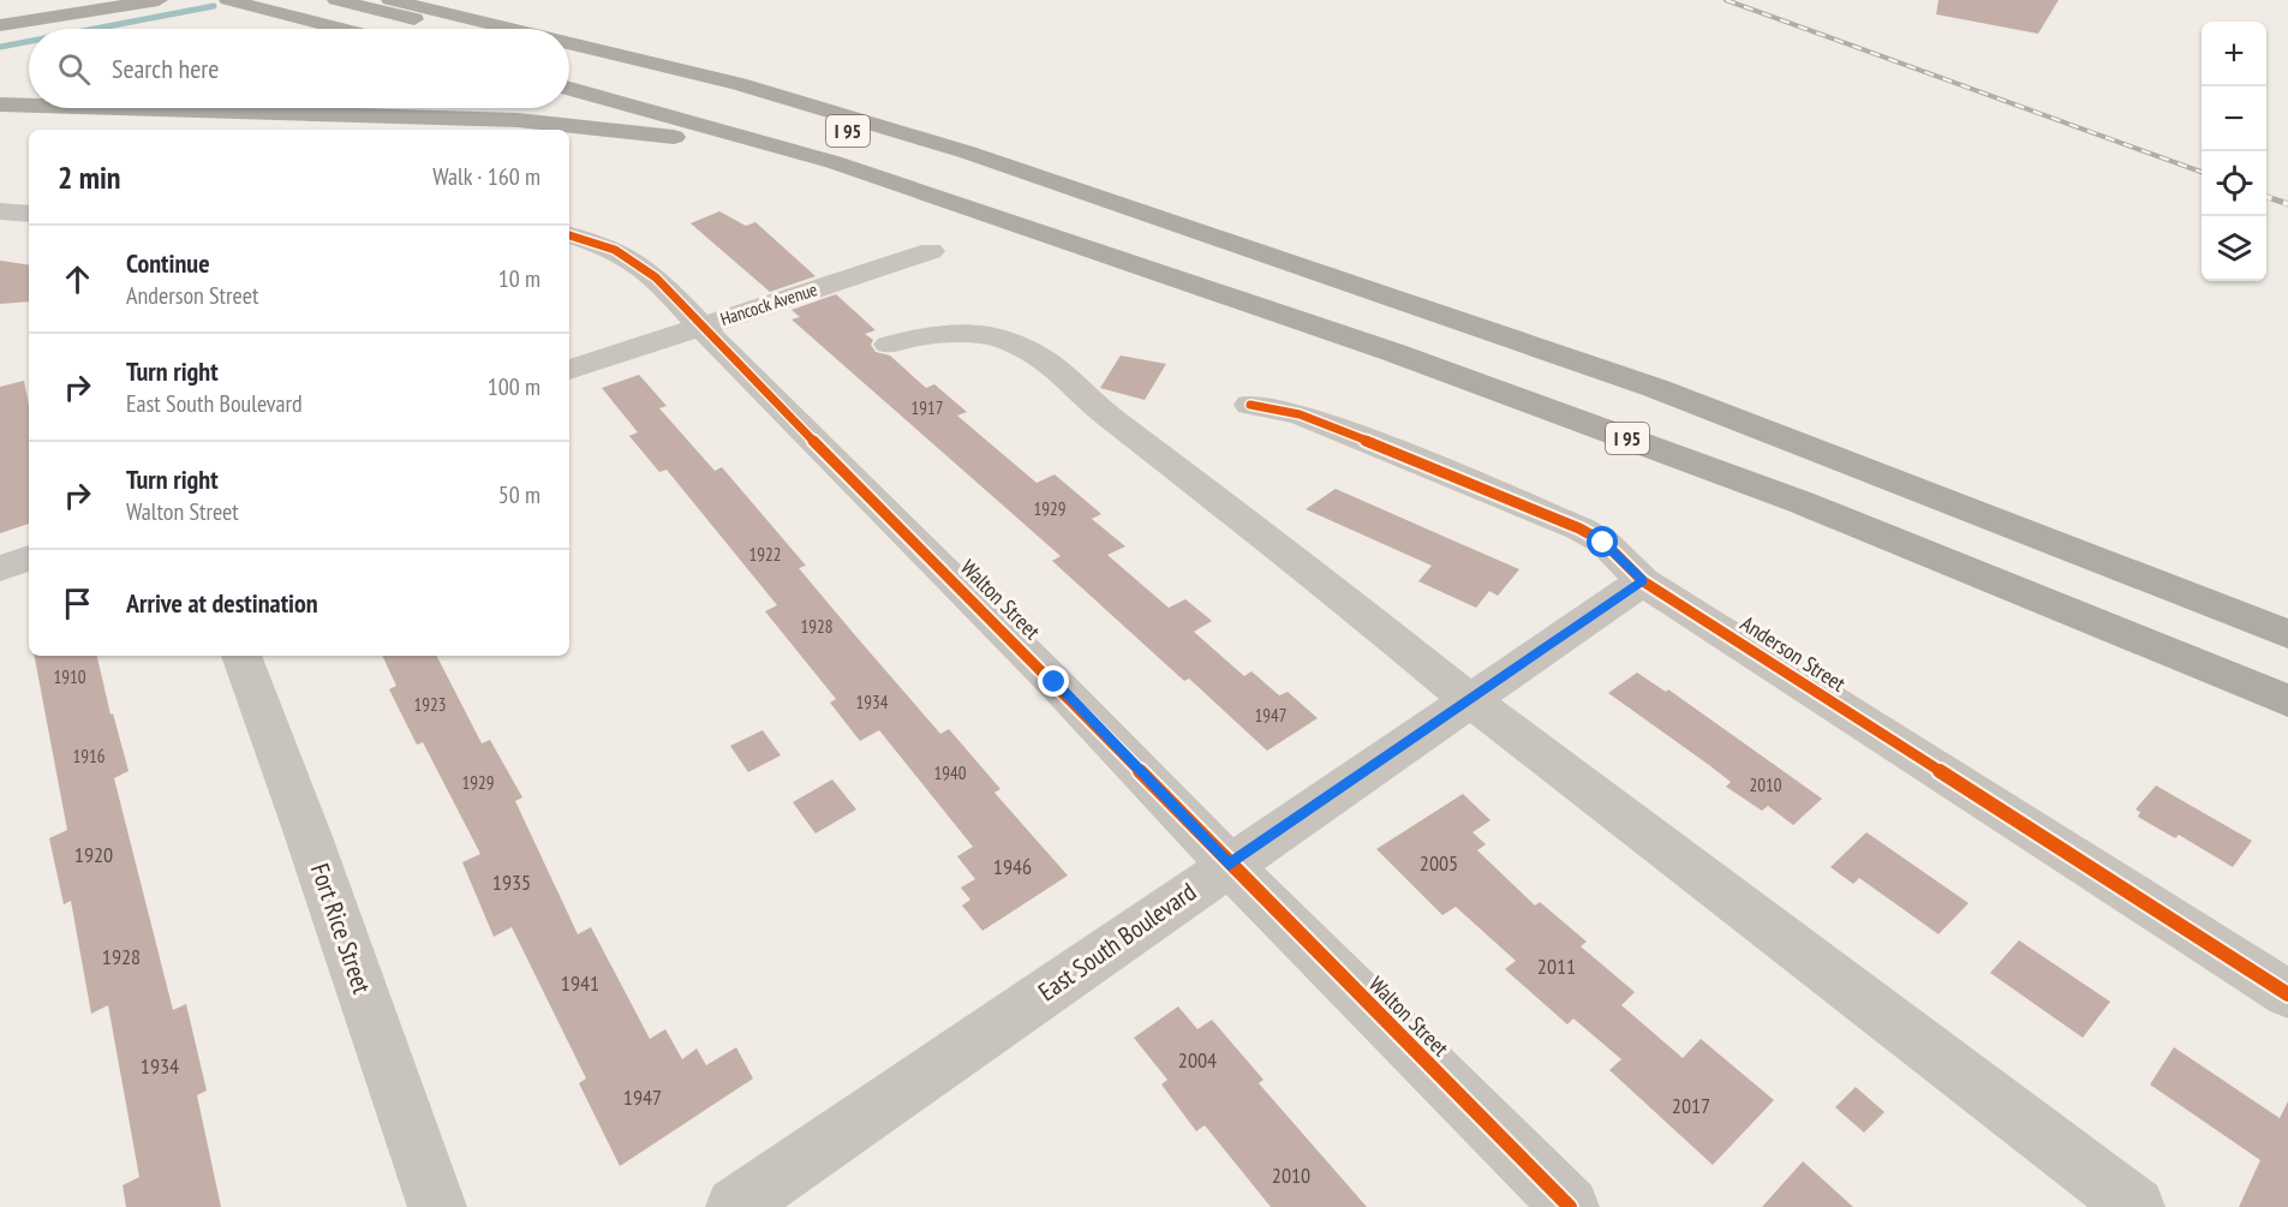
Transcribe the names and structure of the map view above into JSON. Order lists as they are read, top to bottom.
{
  "streets": {
    "highway": ["I 95"],
    "street": [
      "Hancock Avenue",
      "Walton Street",
      "Anderson Street",
      "Fort Rice Street",
      "East South Boulevard"
    ]
  },
  "crossings": [
    ["Hancock Avenue", "Walton Street"],
    ["Walton Street", "East South Boulevard"],
    ["Anderson Street", "East South Boulevard"]
  ],
  "house_numbers": [
    "1917",
    "1929",
    "1922",
    "1928",
    "1910",
    "1934",
    "1923",
    "1947",
    "1916",
    "1940",
    "1929",
    "2010",
    "1920",
    "2005",
    "1946",
    "1935",
    "1928",
    "2011",
    "1941",
    "2004",
    "1934",
    "1947",
    "2017",
    "2010"
  ],
  "page": {
    "map_buttons": ["+", "−"],
    "search": "Search here",
    "heading": ["2 min", "Walk · 160 m"],
    "list": [
      ["Continue", "Anderson Street", "10 m"],
      ["Turn right", "East South Boulevard", "100 m"],
      ["Turn right", "Walton Street", "50 m"],
      "Arrive at destination"
    ]
  }
}
